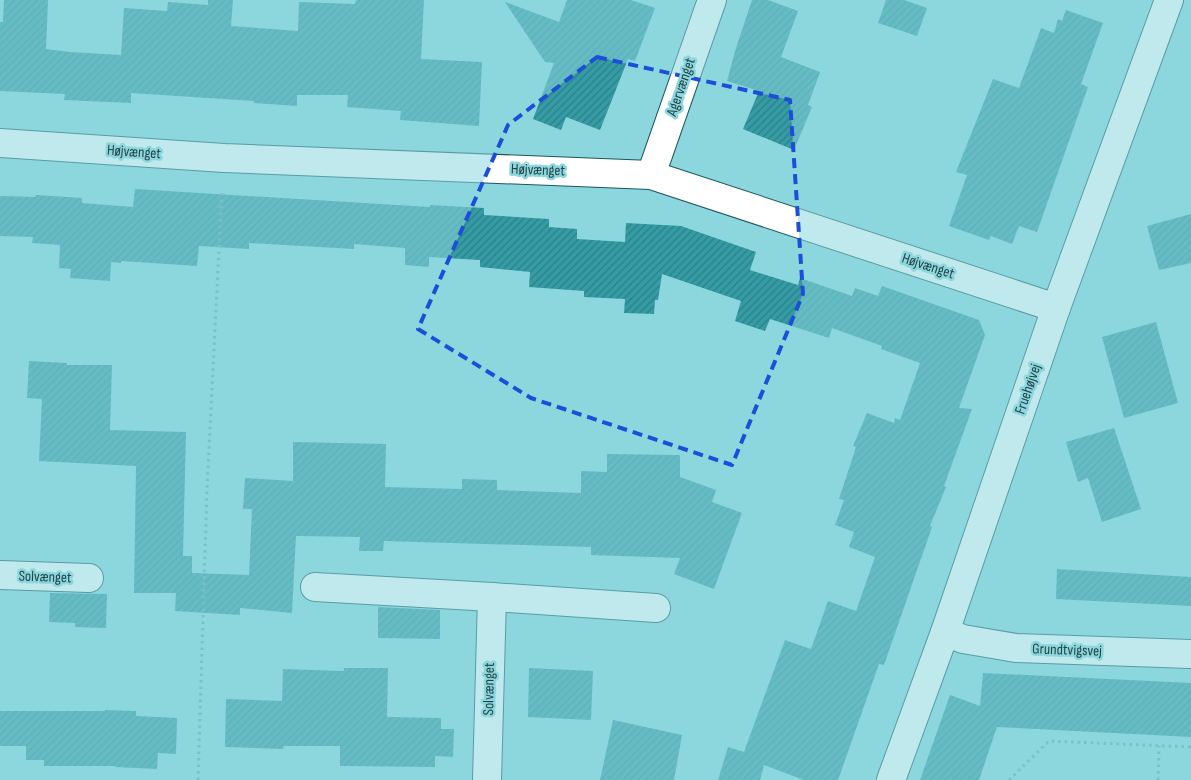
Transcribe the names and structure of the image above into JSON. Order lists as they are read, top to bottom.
{
  "streets": {
    "street": [
      "Agervænget",
      "Højvænget",
      "Fruehøjvej",
      "Solvænget",
      "Grundtvigsvej"
    ]
  },
  "crossings": [
    ["Agervænget", "Højvænget"],
    ["Højvænget", "Fruehøjvej"],
    ["Fruehøjvej", "Grundtvigsvej"]
  ]
}
